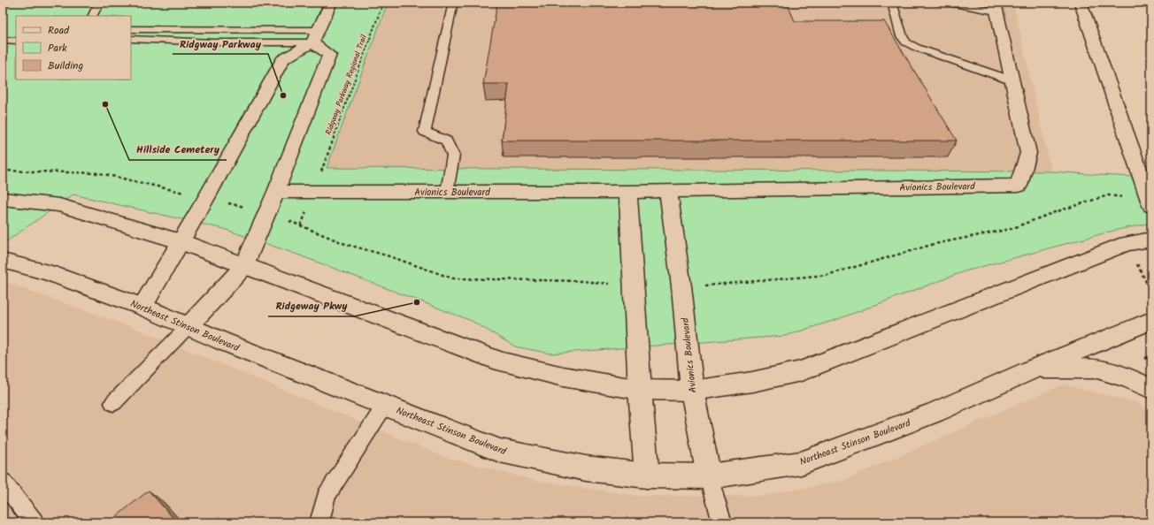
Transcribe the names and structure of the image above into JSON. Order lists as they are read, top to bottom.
{
  "streets": {
    "main road": ["Avionics Boulevard", "Northeast Stinson Boulevard"],
    "path": ["Ridgway Parkway Regional Trail"]
  },
  "crossings": [
    ["Avionics Boulevard", "Northeast Stinson Boulevard"]
  ],
  "places": ["Ridgway Parkway", "Hillside Cemetery", "Ridgeway Pkwy"],
  "legend": ["Road", "Park", "Building"]
}
